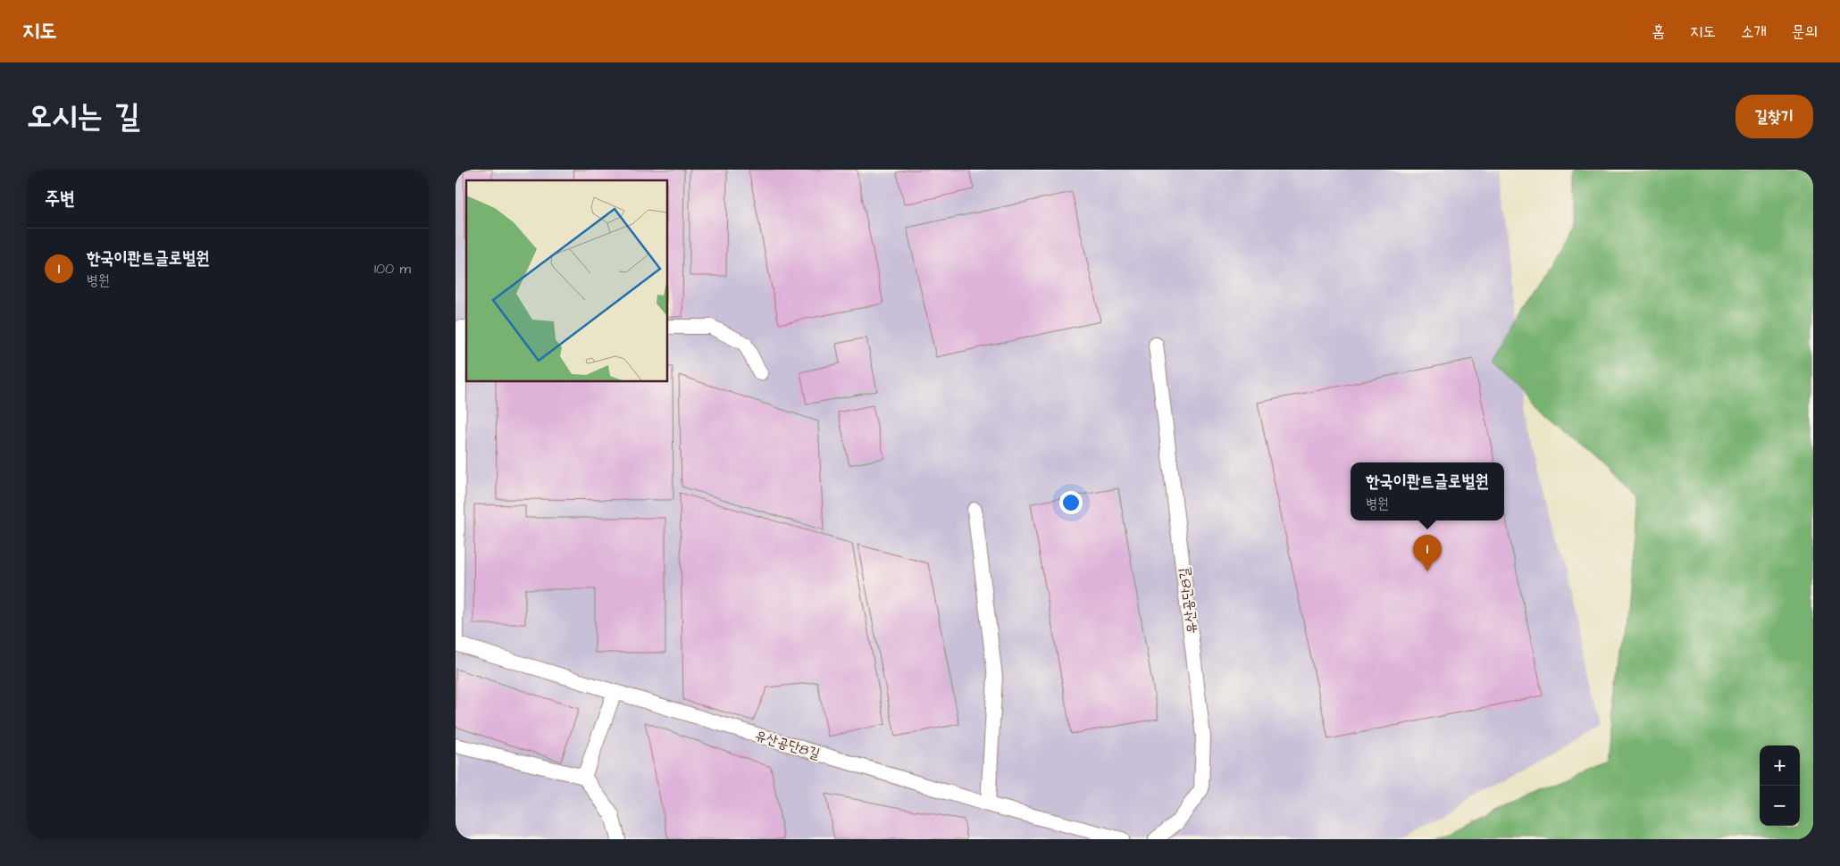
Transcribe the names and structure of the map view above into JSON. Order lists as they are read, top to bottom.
{
  "streets": {
    "lane": ["유산공단8길"]
  },
  "page": {
    "header": "지도",
    "nav": [
      "홈",
      "지도",
      "소개",
      "문의"
    ],
    "title": "오시는 길",
    "buttons": "길찾기",
    "heading": "주변",
    "list": [
      {
        "mark": "1",
        "name": "한국이콴트글로벌원",
        "note": "병원",
        "value": "100 m"
      }
    ],
    "popup": ["한국이콴트글로벌원", "병원"],
    "pins": "1",
    "map_buttons": ["+", "−"]
  }
}
